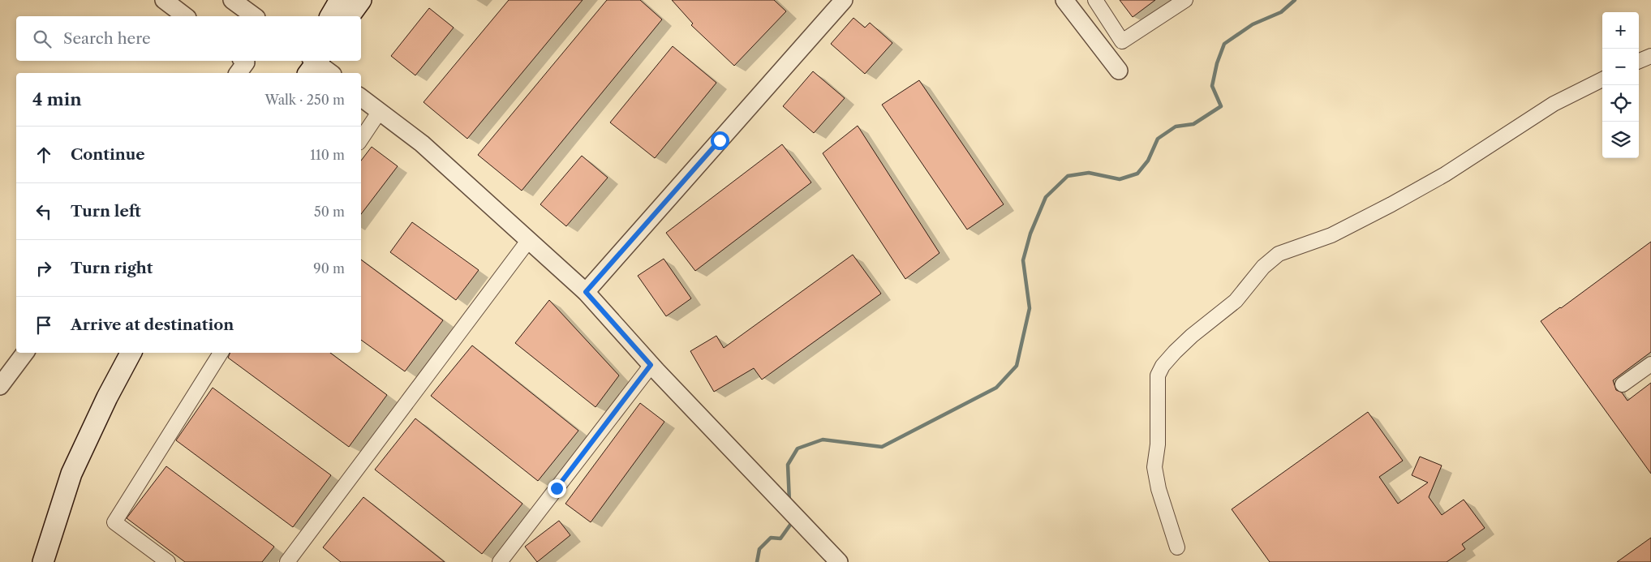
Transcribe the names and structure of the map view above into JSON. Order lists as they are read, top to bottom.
{
  "page": {
    "map_buttons": ["+", "−"],
    "search": "Search here",
    "heading": ["4 min", "Walk · 250 m"],
    "list": [
      ["Continue", "110 m"],
      ["Turn left", "50 m"],
      ["Turn right", "90 m"],
      "Arrive at destination"
    ]
  }
}
